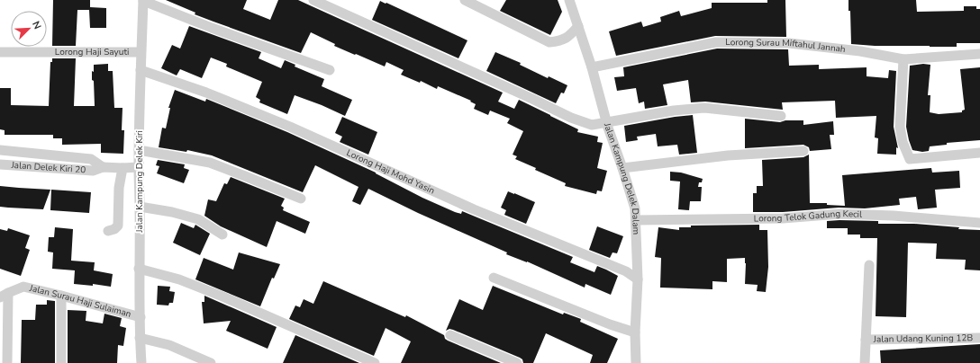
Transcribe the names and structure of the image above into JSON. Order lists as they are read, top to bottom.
{
  "streets": {
    "street": [
      "Lorong Surau Miftahul Jannah",
      "Lorong Haji Sayuti",
      "Jalan Delek Kiri 20",
      "Lorong Haji Mohd Yasin",
      "Jalan Kampung Delek Dalam",
      "Jalan Kampung Delek Kiri",
      "Lorong Telok Gadung Kecil",
      "Jalan Surau Haji Sulaiman",
      "Jalan Udang Kuning 12B"
    ]
  },
  "crossings": [
    ["Lorong Surau Miftahul Jannah", "Jalan Kampung Delek Dalam"],
    ["Lorong Haji Sayuti", "Jalan Kampung Delek Kiri"],
    ["Jalan Delek Kiri 20", "Jalan Kampung Delek Kiri"],
    ["Lorong Haji Mohd Yasin", "Jalan Kampung Delek Dalam"],
    ["Lorong Haji Mohd Yasin", "Jalan Kampung Delek Kiri"],
    ["Jalan Kampung Delek Dalam", "Lorong Telok Gadung Kecil"],
    ["Jalan Kampung Delek Kiri", "Jalan Surau Haji Sulaiman"]
  ],
  "north": "top right"
}
